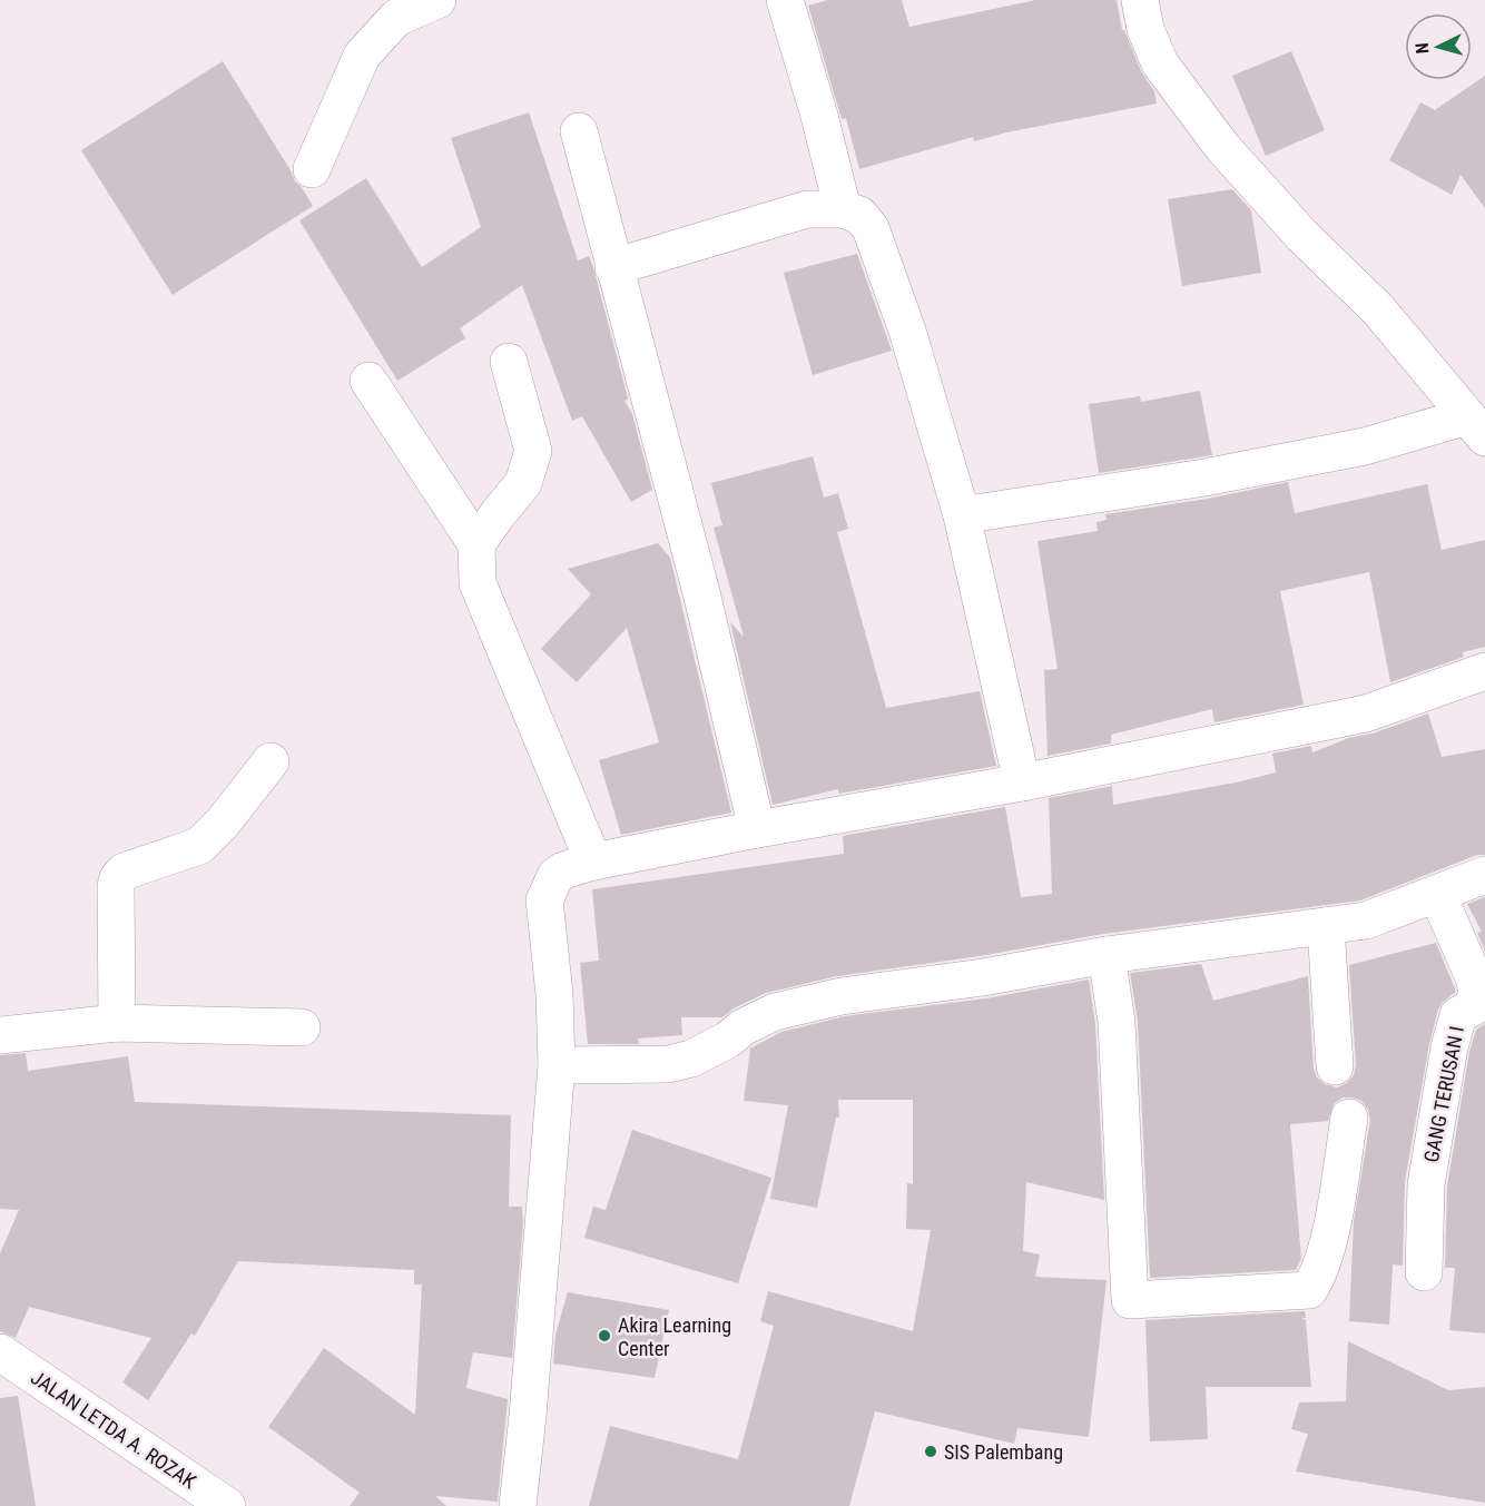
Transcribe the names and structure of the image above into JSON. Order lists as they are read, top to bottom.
{
  "streets": {
    "street": ["GANG TERUSAN I", "JALAN LETDA A. ROZAK"]
  },
  "places": ["Akira Learning Center", "SIS Palembang"],
  "north": "left"
}
